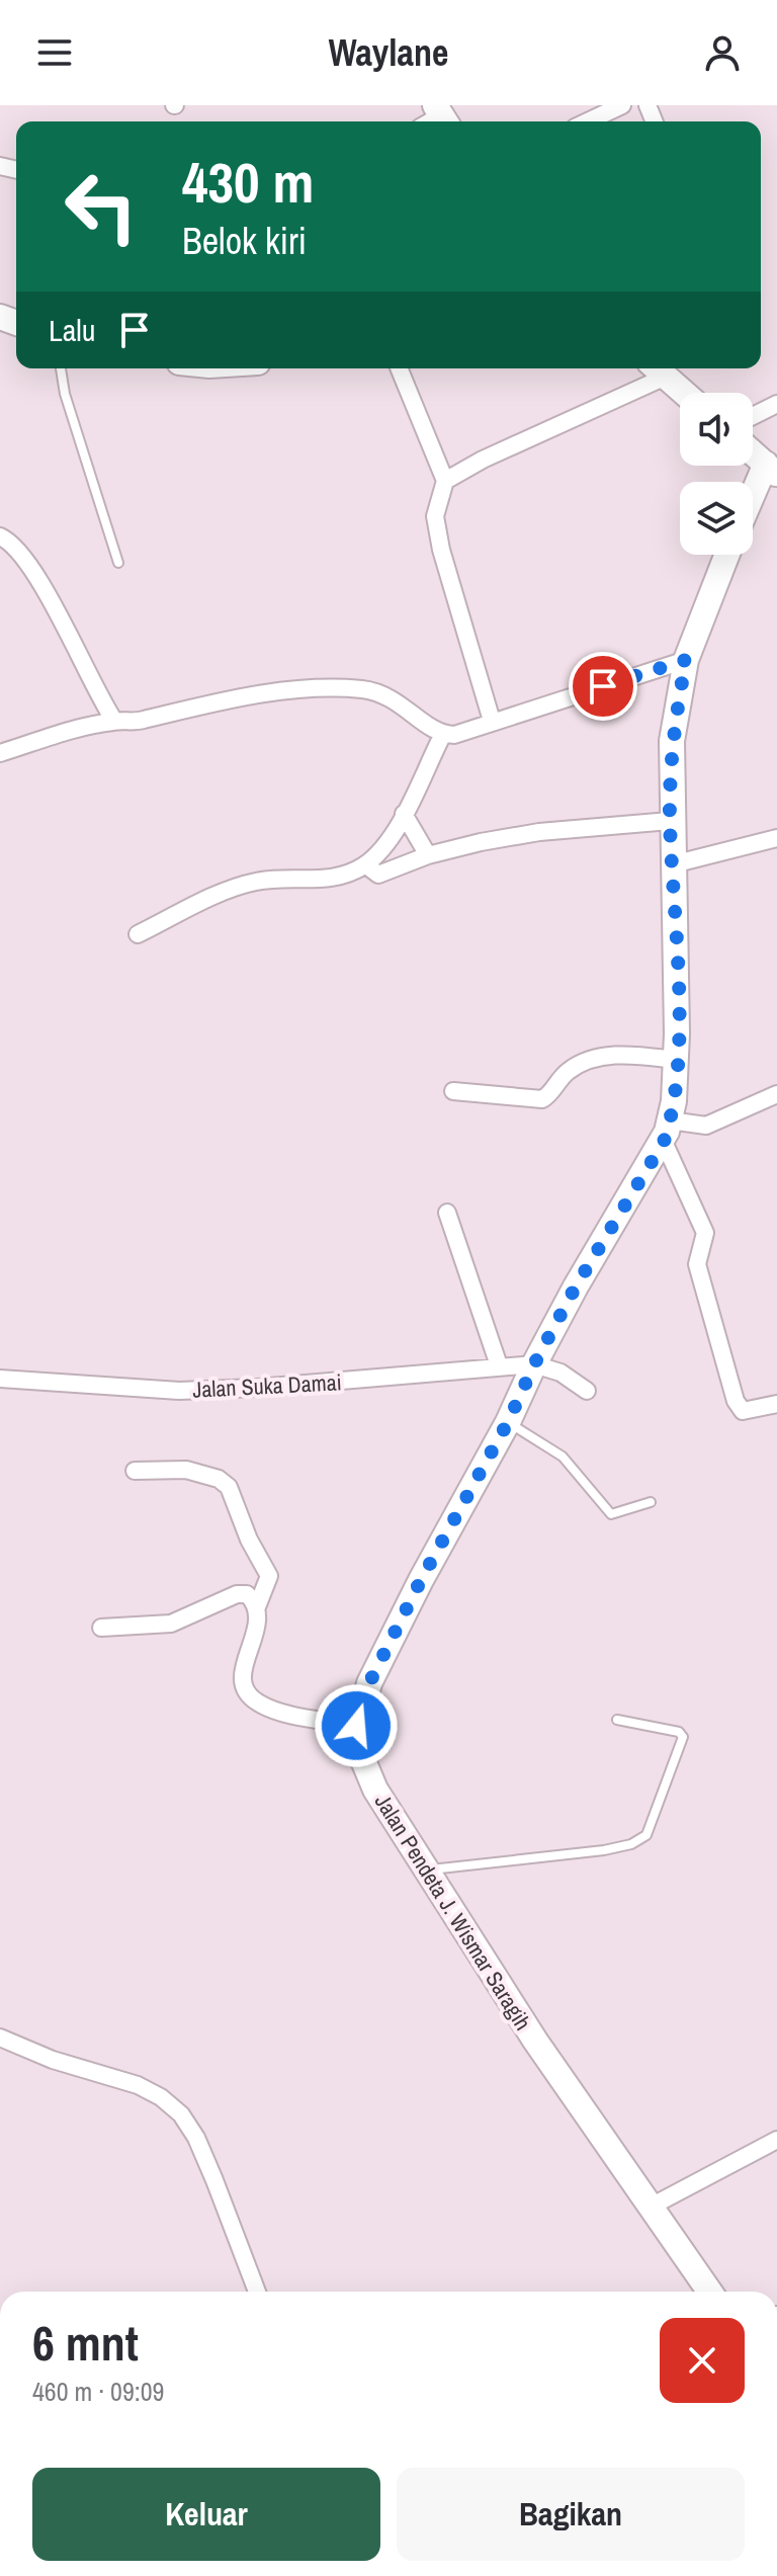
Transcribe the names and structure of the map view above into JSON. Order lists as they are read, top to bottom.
{
  "streets": {
    "street": ["Jalan Suka Damai", "Jalan Pendeta J. Wismar Saragih"]
  },
  "crossings": [
    ["Jalan Suka Damai", "Jalan Pendeta J. Wismar Saragih"]
  ],
  "page": {
    "header": "Waylane",
    "turn": ["430 m", "Belok kiri"],
    "then": "Lalu",
    "heading": ["6 mnt", "460 m · 09:09"],
    "buttons": ["Keluar", "Bagikan"]
  }
}
